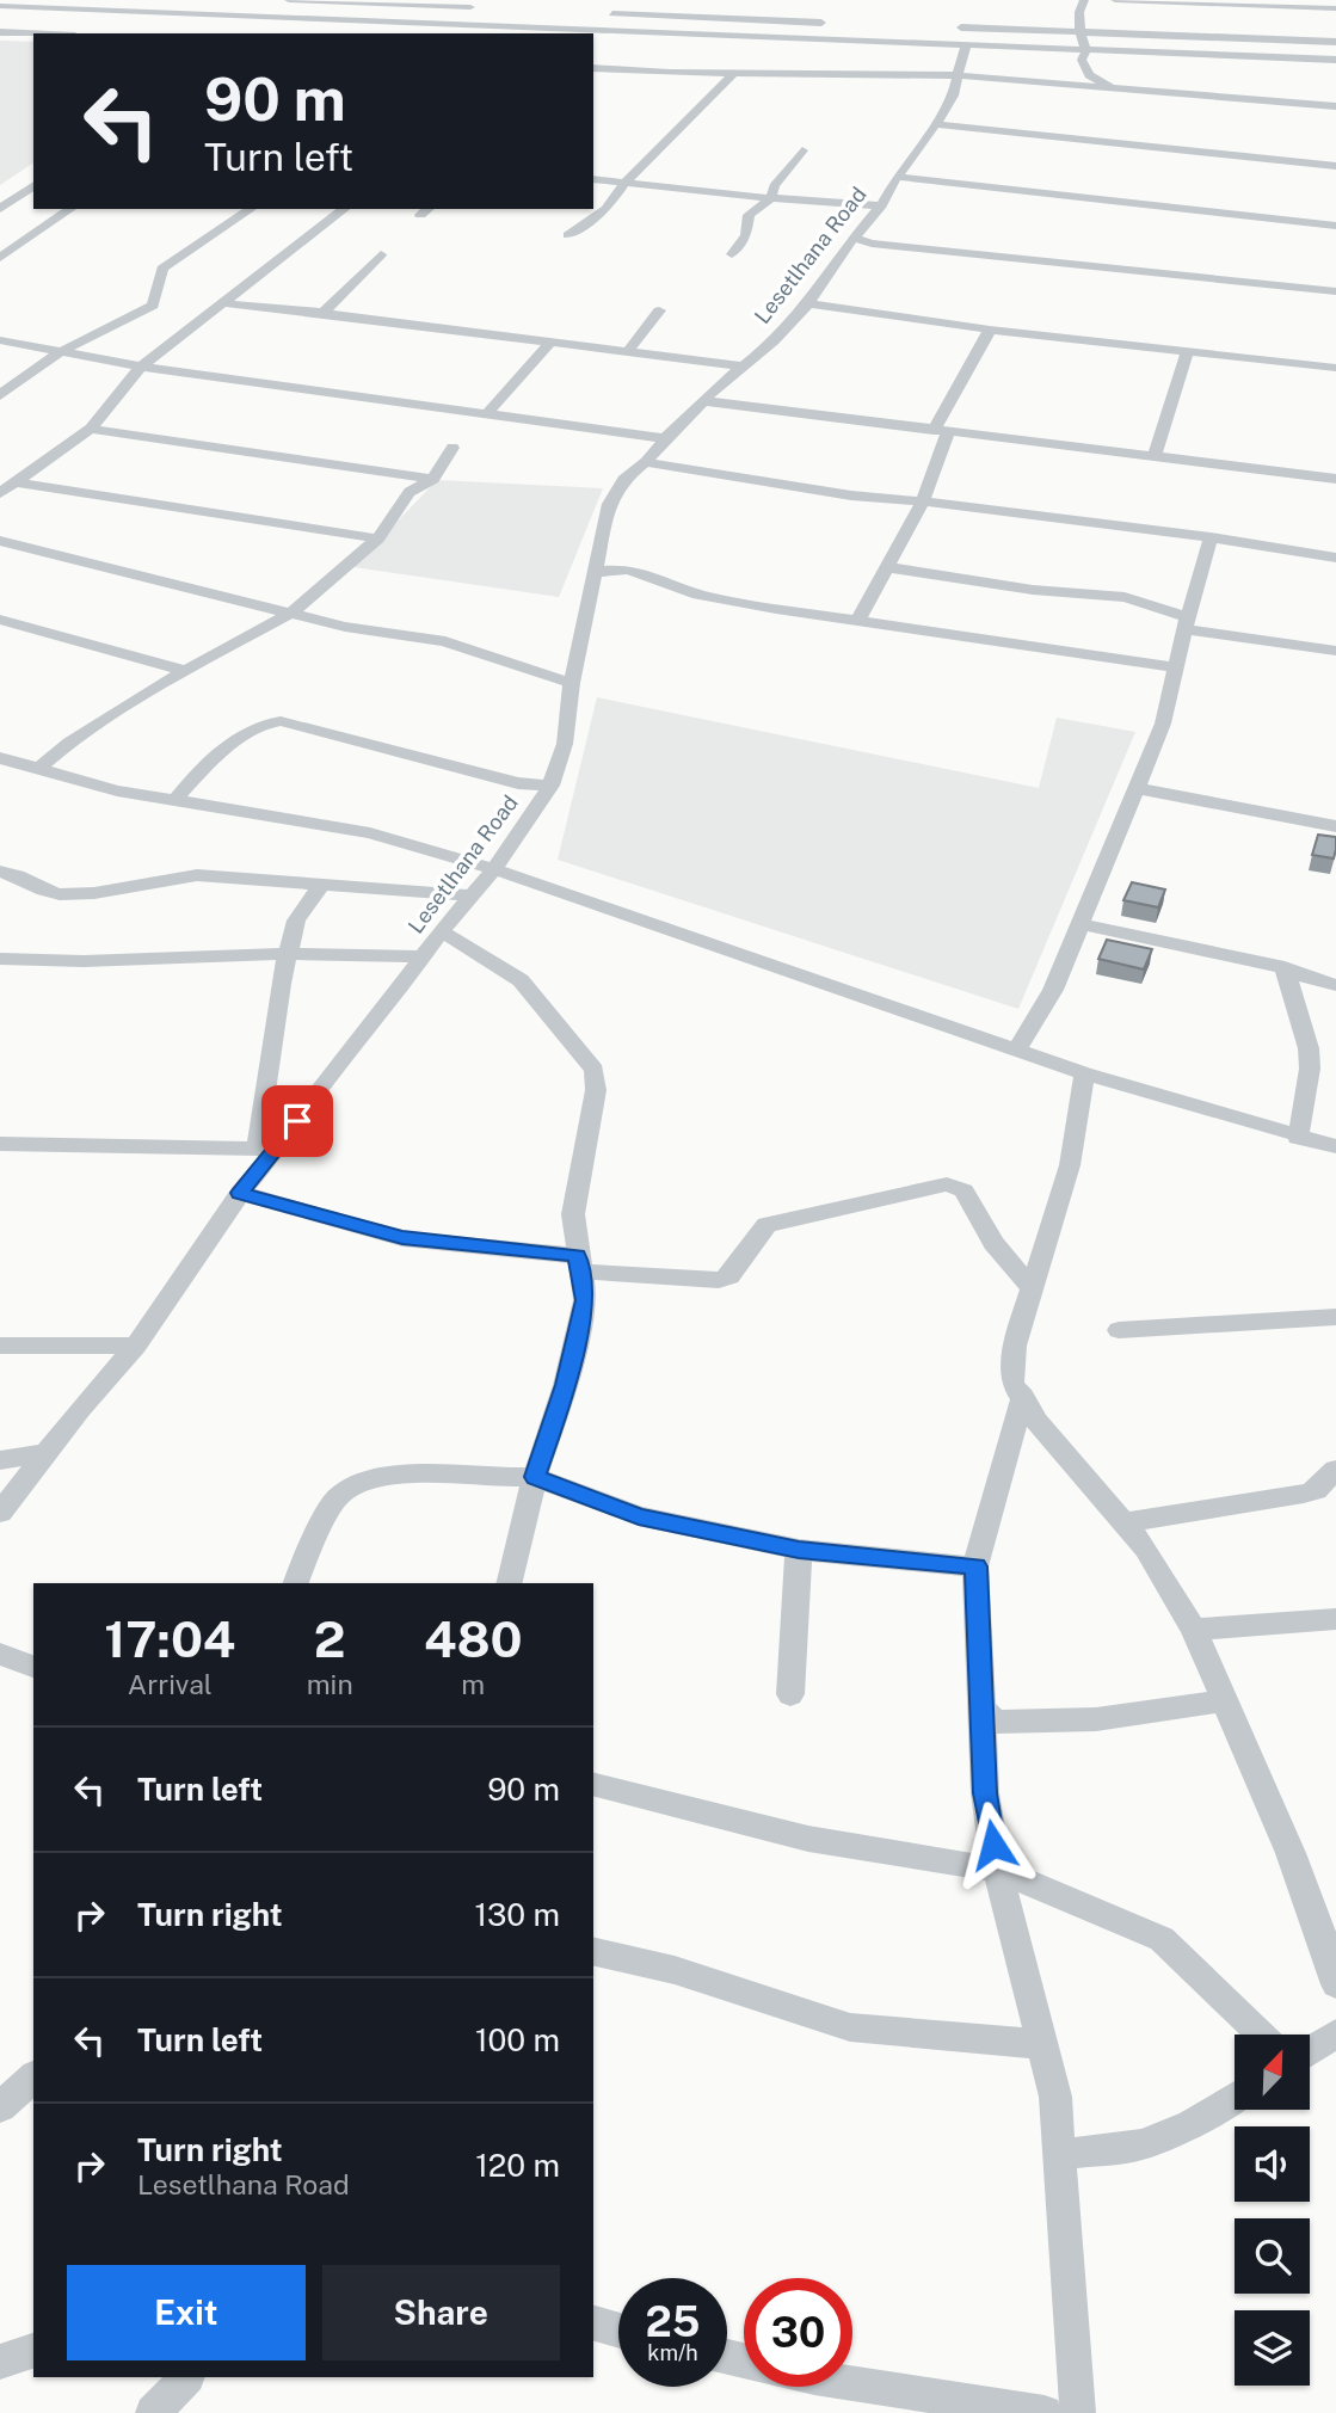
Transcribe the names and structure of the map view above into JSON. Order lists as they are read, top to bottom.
{
  "streets": {
    "street": ["Lesetlhana Road"]
  },
  "north": "top right",
  "page": {
    "turn": ["90 m", "Turn left"],
    "eta": [
      "17:04",
      "Arrival",
      "2",
      "min",
      "480",
      "m"
    ],
    "list": [
      {
        "name": "Turn left",
        "value": "90 m"
      },
      {
        "name": "Turn right",
        "value": "130 m"
      },
      {
        "name": "Turn left",
        "value": "100 m"
      },
      {
        "name": "Turn right",
        "note": "Lesetlhana Road",
        "value": "120 m"
      }
    ],
    "buttons": ["Exit", "Share"],
    "speed": "25 km/h",
    "limit": "30"
  }
}
